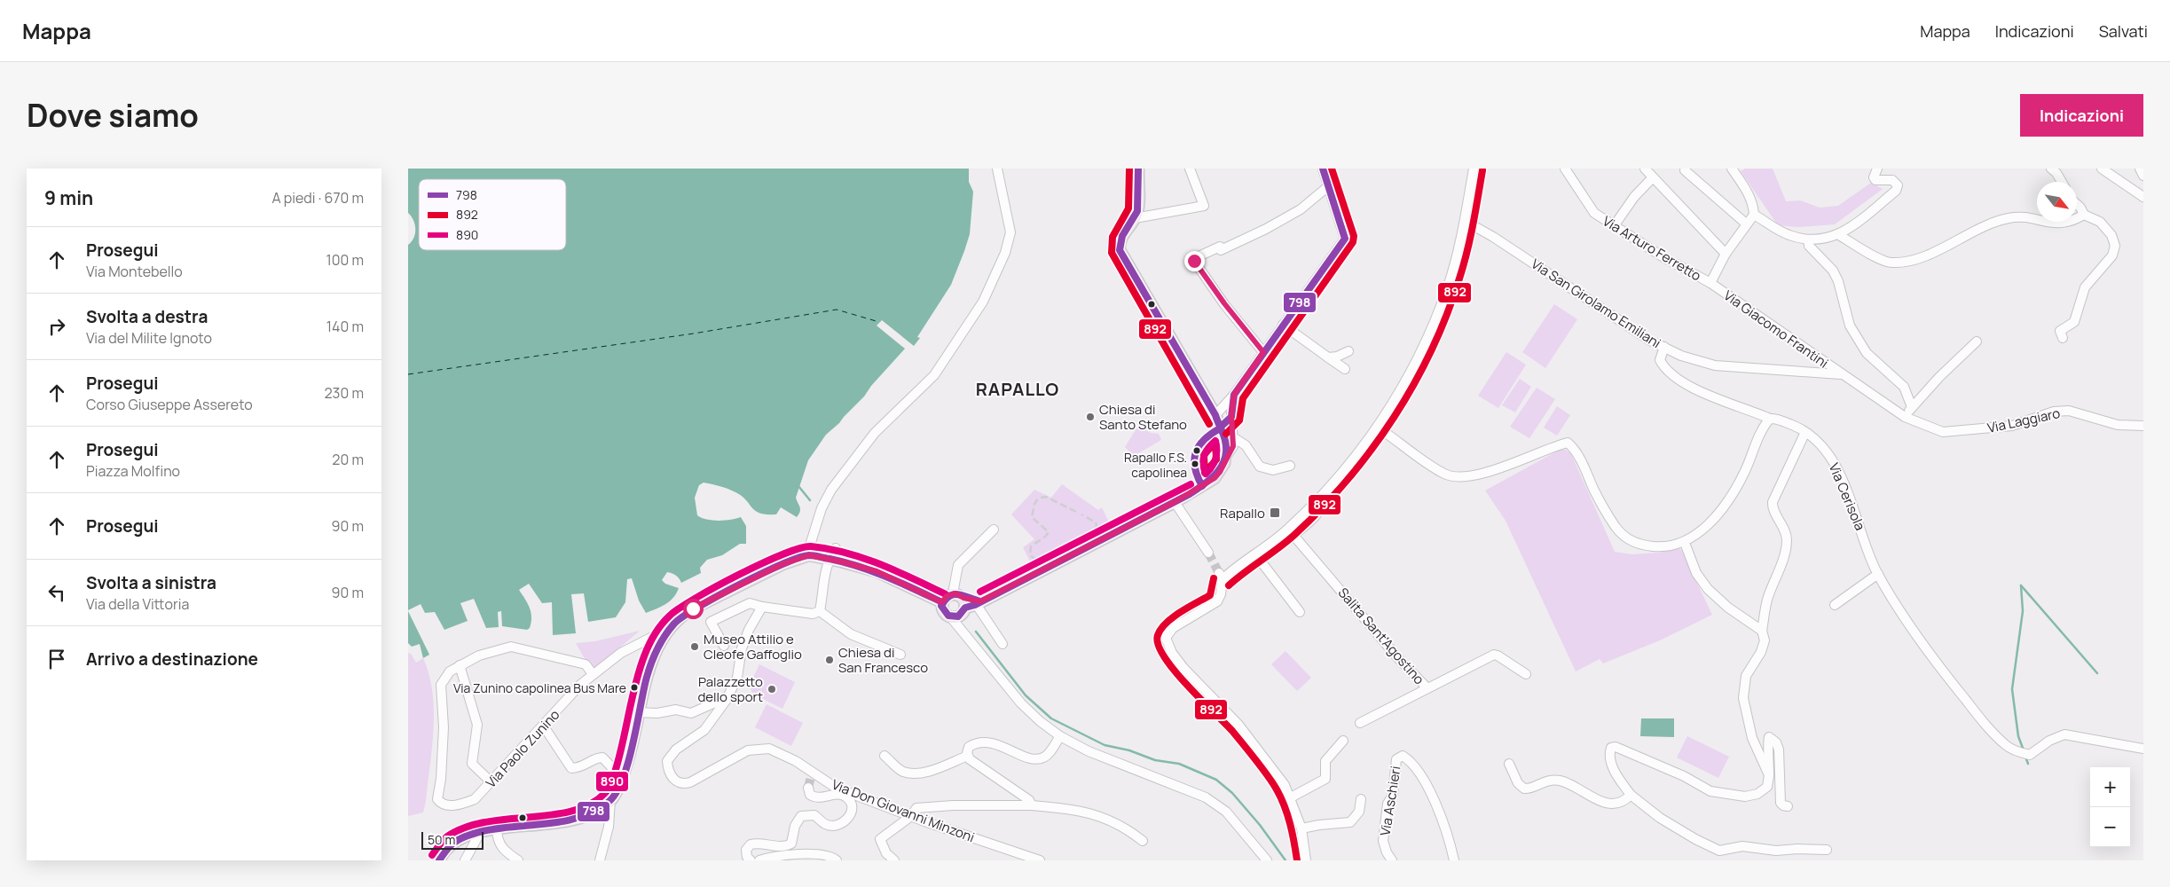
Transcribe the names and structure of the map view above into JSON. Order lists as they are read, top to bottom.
{
  "streets": {
    "street": [
      "Via Arturo Ferretto",
      "Via San Girolamo Emiliani",
      "Via Giacomo Frantini",
      "Via Laggiaro",
      "Via Cerisola",
      "Salita Sant'Agostino",
      "Via Paolo Zunino",
      "Via Aschieri",
      "Via Don Giovanni Minzoni"
    ]
  },
  "crossings": [
    ["Via Arturo Ferretto", "Via Giacomo Frantini"],
    ["Via San Girolamo Emiliani", "Via Giacomo Frantini"],
    ["Via San Girolamo Emiliani", "Via Laggiaro"],
    ["Via San Girolamo Emiliani", "Via Cerisola"],
    ["Via Giacomo Frantini", "Via Laggiaro"]
  ],
  "districts": ["RAPALLO"],
  "places": {
    "other": [
      "Chiesa di Santo Stefano",
      "Rapallo F.S. capolinea",
      "Museo Attilio e Cleofe Gaffoglio",
      "Chiesa di San Francesco",
      "Via Zunino capolinea Bus Mare",
      "Palazzetto dello sport"
    ],
    "transit": ["Rapallo"]
  },
  "lines": ["transit line 798", "transit line 892", "transit line 890"],
  "legend": ["798", "892", "890"],
  "scale_bar": "50 m",
  "north": "bottom right",
  "page": {
    "header": "Mappa",
    "nav": ["Mappa", "Indicazioni", "Salvati"],
    "title": "Dove siamo",
    "buttons": "Indicazioni",
    "heading": ["9 min", "A piedi · 670 m"],
    "list": [
      ["Prosegui", "Via Montebello", "100 m"],
      ["Svolta a destra", "Via del Milite Ignoto", "140 m"],
      ["Prosegui", "Corso Giuseppe Assereto", "230 m"],
      ["Prosegui", "Piazza Molfino", "20 m"],
      ["Prosegui", "90 m"],
      ["Svolta a sinistra", "Via della Vittoria", "90 m"],
      "Arrivo a destinazione"
    ],
    "map_buttons": ["+", "−"],
    "scale": "50 m"
  }
}
